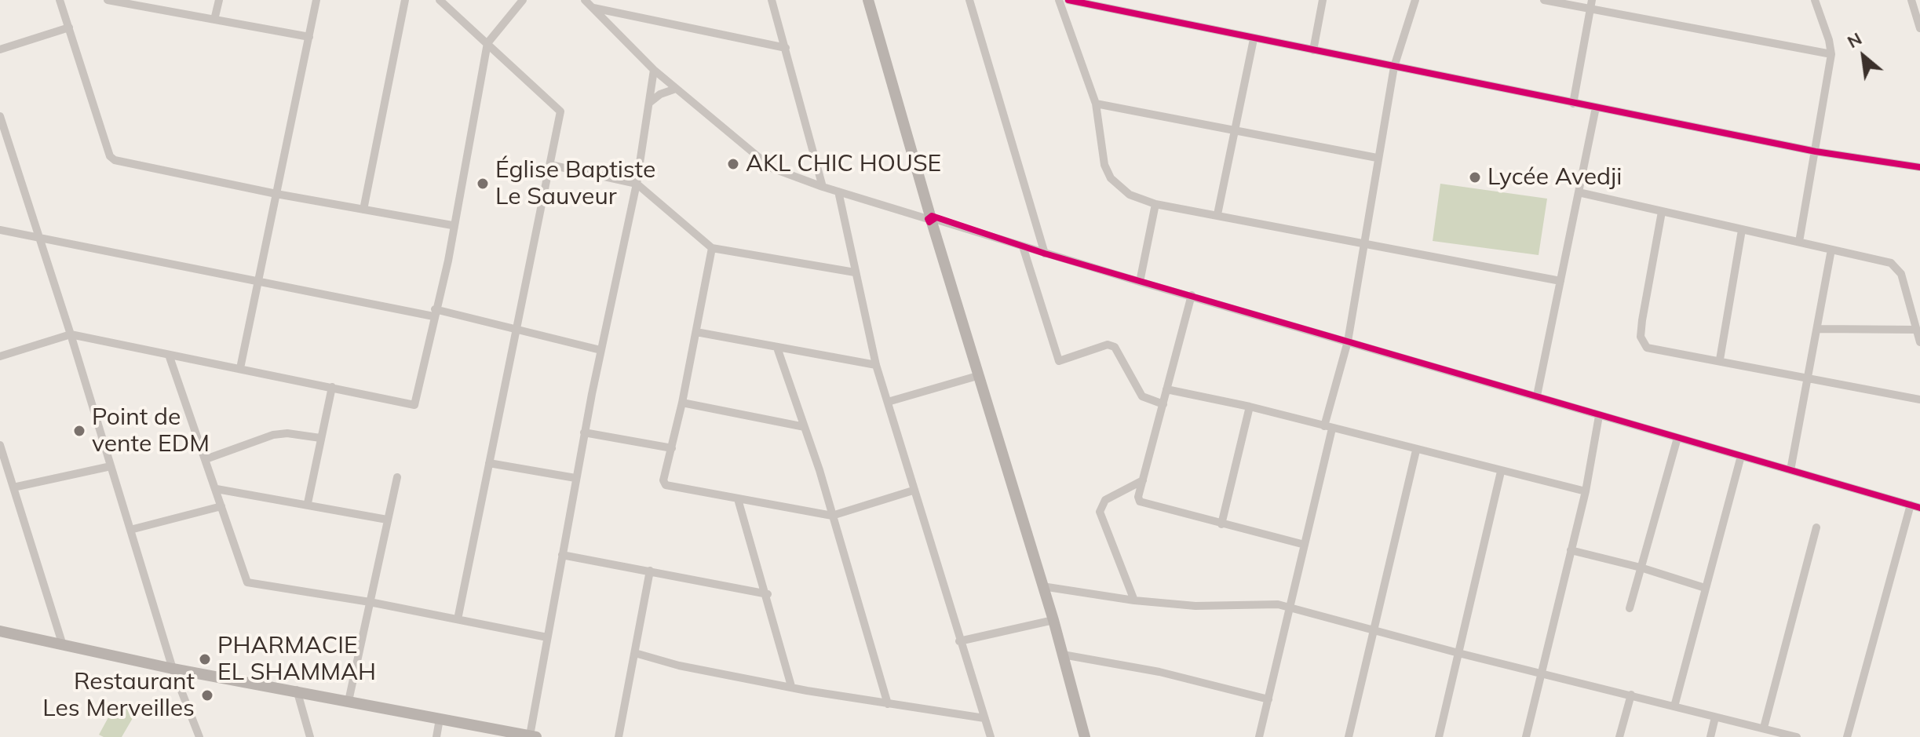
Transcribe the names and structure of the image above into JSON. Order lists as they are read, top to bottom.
{
  "places": [
    "AKL CHIC HOUSE",
    "Lycée Avedji",
    "Église Baptiste Le Sauveur",
    "Point de vente EDM",
    "PHARMACIE EL SHAMMAH",
    "Restaurant Les Merveilles"
  ],
  "north": "top left"
}
